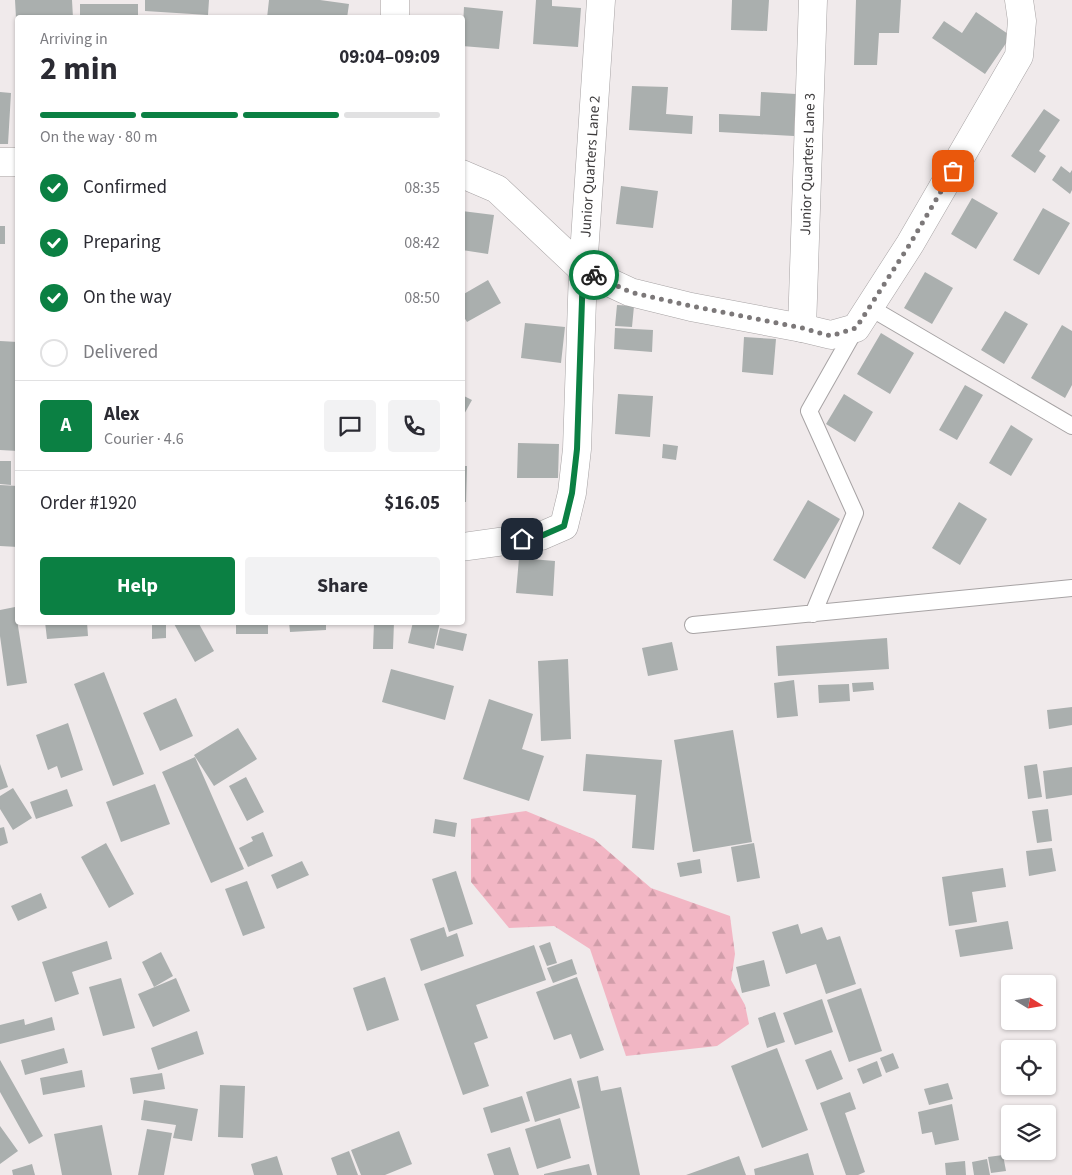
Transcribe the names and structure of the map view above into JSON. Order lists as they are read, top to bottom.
{
  "streets": {
    "street": ["Junior Quarters Lane 3", "Junior Quarters Lane 2"]
  },
  "north": "right",
  "page": {
    "heading": ["2 min", "Arriving in", "09:04–09:09"],
    "panel": [
      "Alex",
      "Courier · 4.6",
      "Order #1920",
      "$16.05"
    ],
    "bar": "On the way · 80 m",
    "list": [
      ["Confirmed", "08:35"],
      ["Preparing", "08:42"],
      ["On the way", "08:50"],
      "Delivered"
    ],
    "round": "A",
    "buttons": ["Help", "Share"]
  }
}
